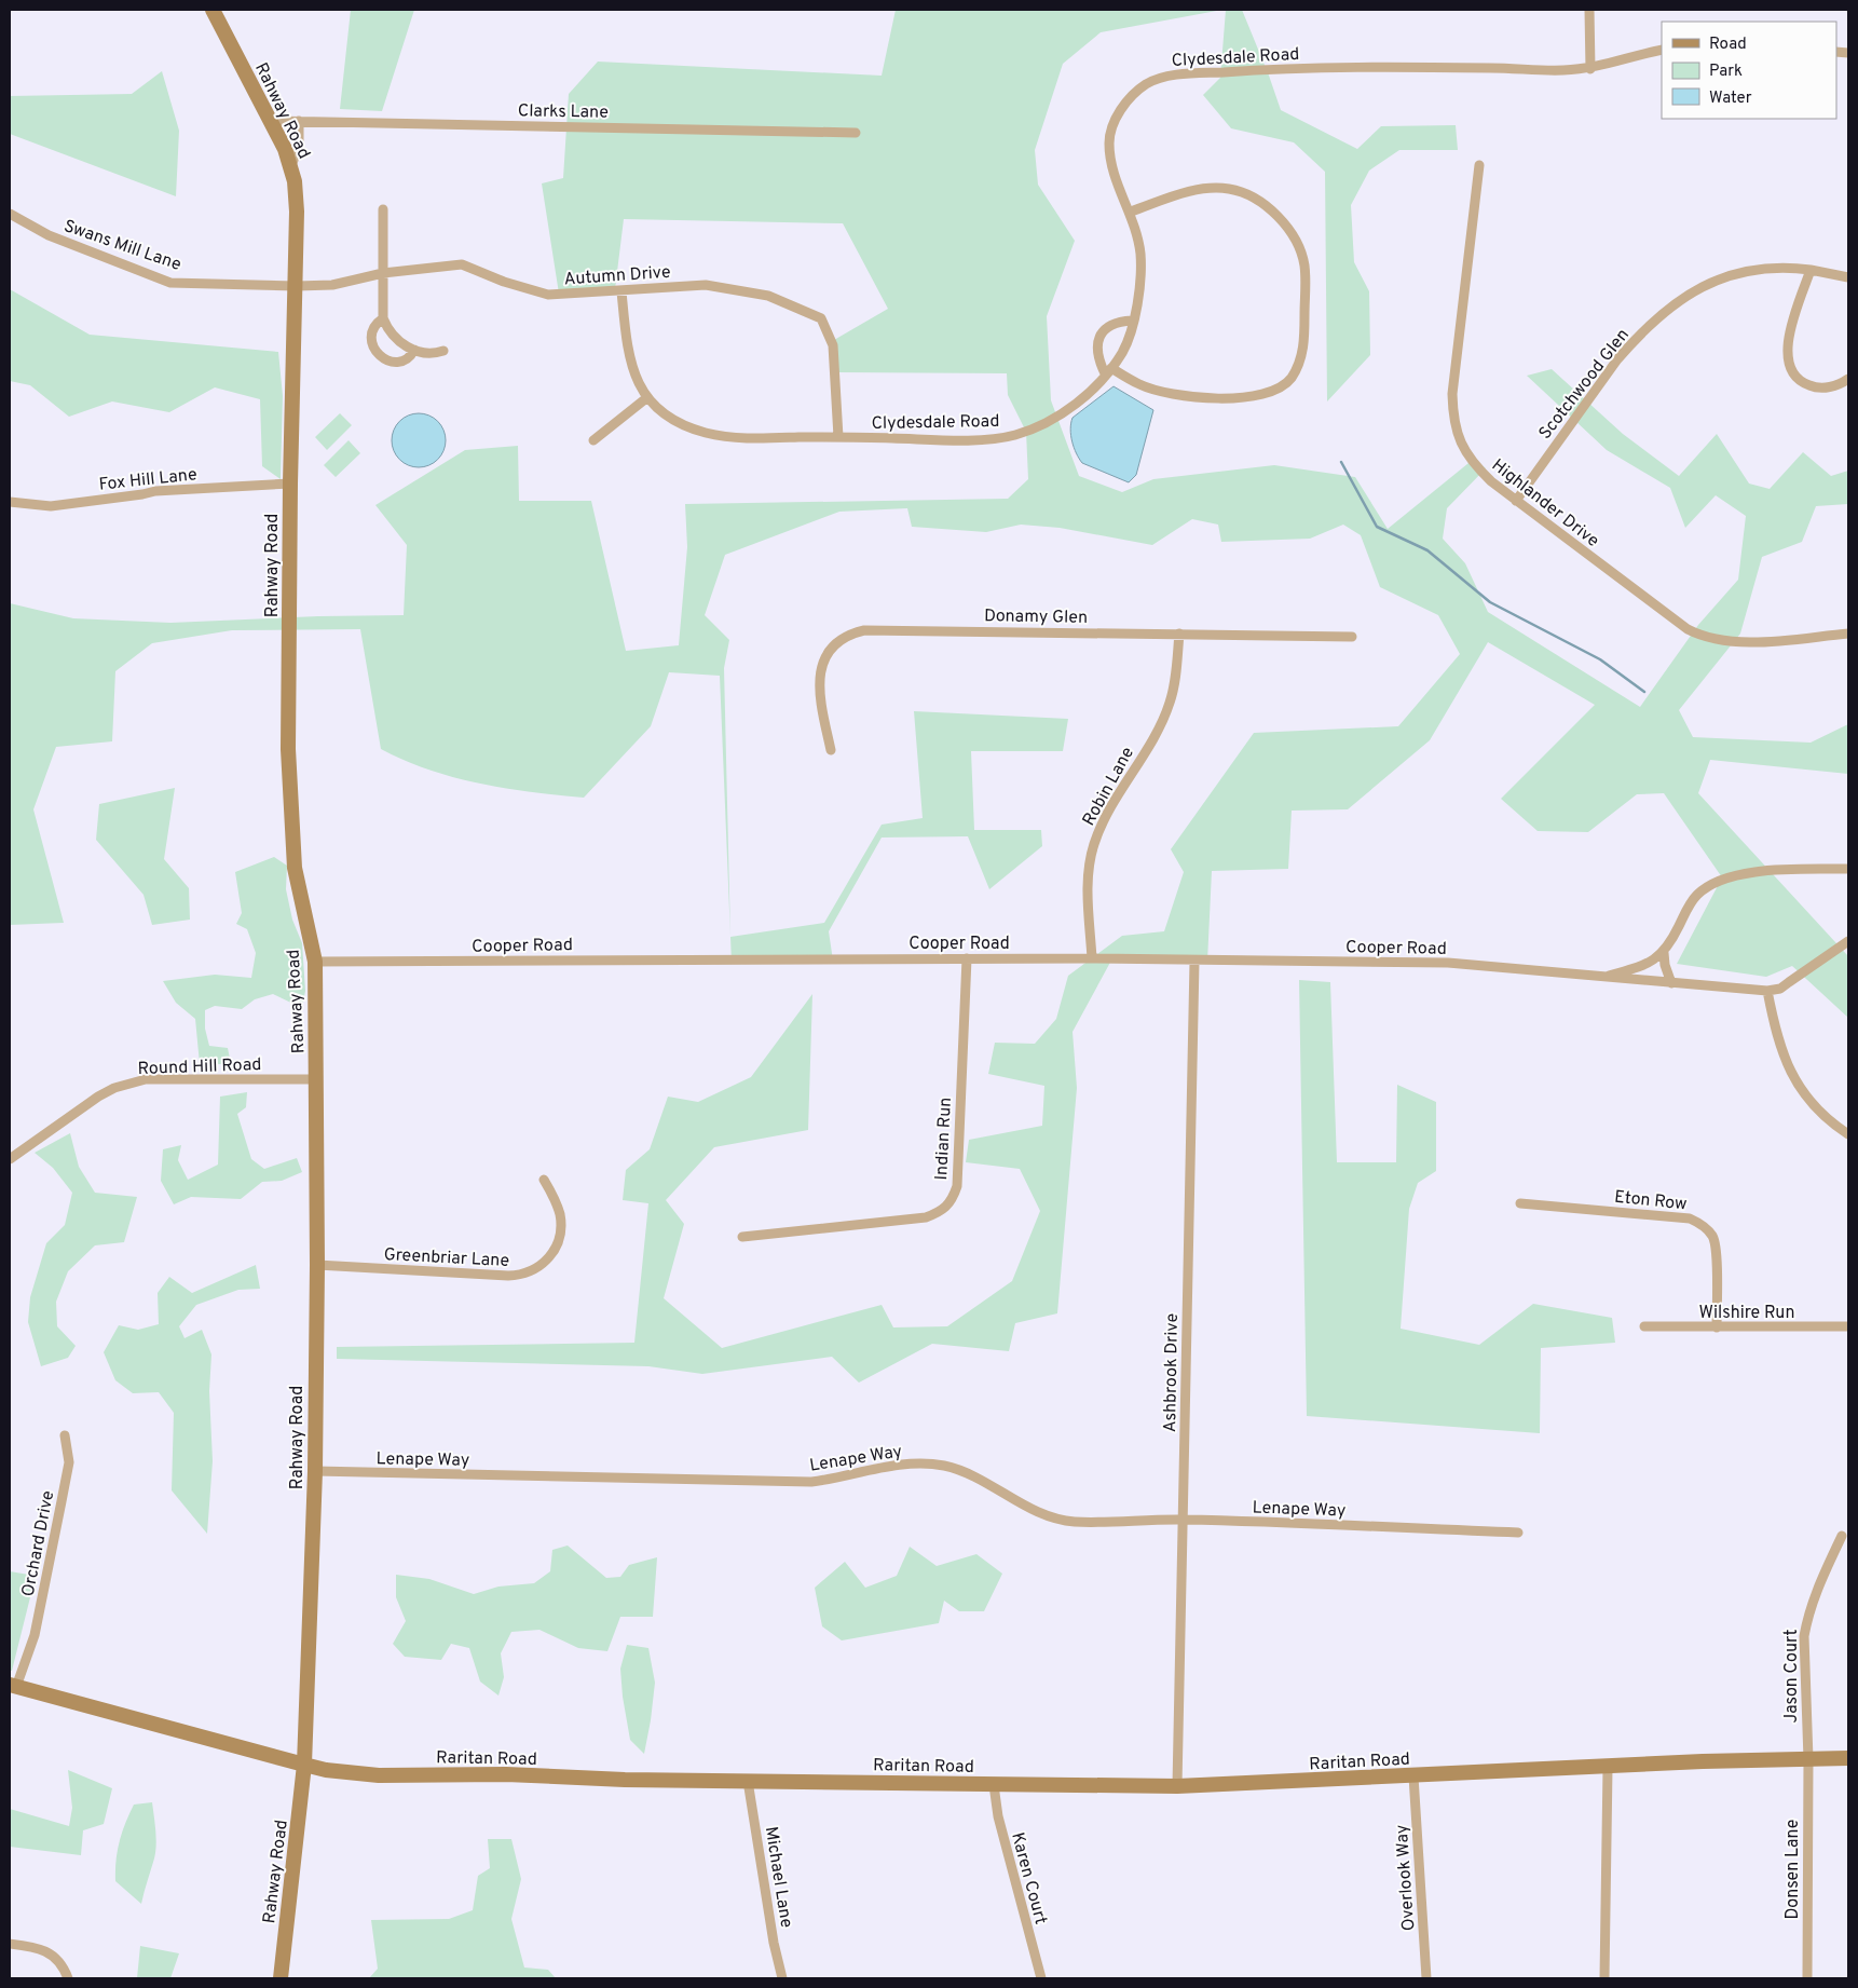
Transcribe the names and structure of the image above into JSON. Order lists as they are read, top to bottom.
{
  "streets": {
    "street": [
      "Clydesdale Road",
      "Rahway Road",
      "Clarks Lane",
      "Swans Mill Lane",
      "Autumn Drive",
      "Scotchwood Glen",
      "Fox Hill Lane",
      "Highlander Drive",
      "Donamy Glen",
      "Robin Lane",
      "Cooper Road",
      "Round Hill Road",
      "Indian Run",
      "Eton Row",
      "Greenbriar Lane",
      "Wilshire Run",
      "Ashbrook Drive",
      "Lenape Way",
      "Orchard Drive",
      "Jason Court",
      "Raritan Road",
      "Donsen Lane",
      "Michael Lane",
      "Karen Court",
      "Overlook Way"
    ]
  },
  "crossings": [
    ["Clydesdale Road", "Autumn Drive"],
    ["Rahway Road", "Clarks Lane"],
    ["Rahway Road", "Swans Mill Lane"],
    ["Rahway Road", "Autumn Drive"],
    ["Rahway Road", "Fox Hill Lane"],
    ["Rahway Road", "Cooper Road"],
    ["Rahway Road", "Round Hill Road"],
    ["Rahway Road", "Greenbriar Lane"],
    ["Rahway Road", "Lenape Way"],
    ["Rahway Road", "Raritan Road"],
    ["Swans Mill Lane", "Autumn Drive"],
    ["Scotchwood Glen", "Highlander Drive"],
    ["Donamy Glen", "Robin Lane"],
    ["Robin Lane", "Cooper Road"],
    ["Cooper Road", "Indian Run"],
    ["Cooper Road", "Ashbrook Drive"],
    ["Eton Row", "Wilshire Run"],
    ["Ashbrook Drive", "Lenape Way"],
    ["Ashbrook Drive", "Raritan Road"],
    ["Orchard Drive", "Raritan Road"],
    ["Jason Court", "Raritan Road"],
    ["Jason Court", "Donsen Lane"],
    ["Raritan Road", "Donsen Lane"],
    ["Raritan Road", "Michael Lane"],
    ["Raritan Road", "Karen Court"],
    ["Raritan Road", "Overlook Way"]
  ],
  "legend": ["Road", "Park", "Water"]
}
